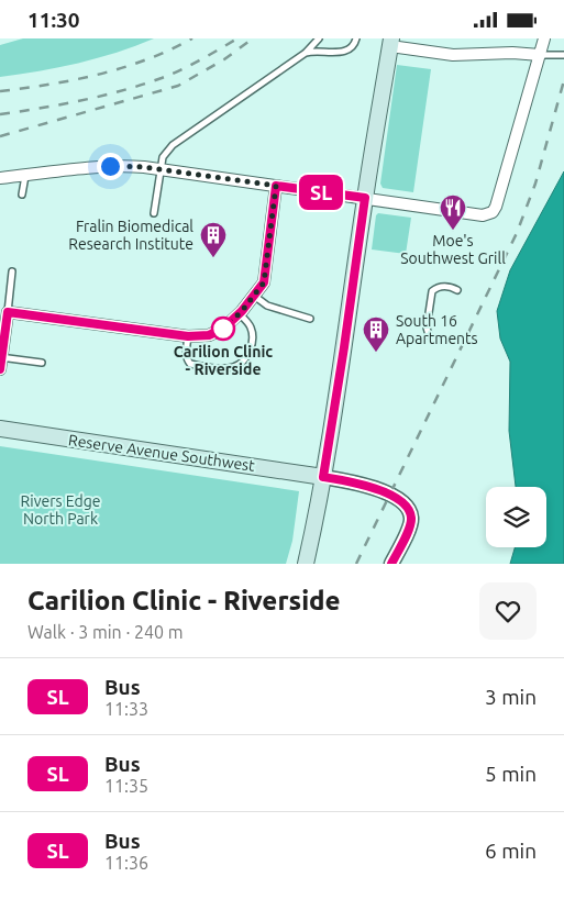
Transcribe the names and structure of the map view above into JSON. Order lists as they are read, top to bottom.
{
  "streets": {
    "main road": ["Reserve Avenue Southwest"]
  },
  "parks": ["Rivers Edge North Park"],
  "places": {
    "restaurant": ["Moe's Southwest Grill"],
    "building": ["Fralin Biomedical Research Institute", "South 16 Apartments"],
    "other": ["Carilion Clinic - Riverside"]
  },
  "lines": ["bus line SL"],
  "page": {
    "status": "11:30",
    "on_map": "SL",
    "heading": ["Carilion Clinic - Riverside", "Walk · 3 min · 240 m"],
    "list": [
      {
        "mark": "SL",
        "name": "Bus",
        "note": "11:33",
        "value": "3 min"
      },
      {
        "mark": "SL",
        "name": "Bus",
        "note": "11:35",
        "value": "5 min"
      },
      {
        "mark": "SL",
        "name": "Bus",
        "note": "11:36",
        "value": "6 min"
      }
    ]
  }
}
